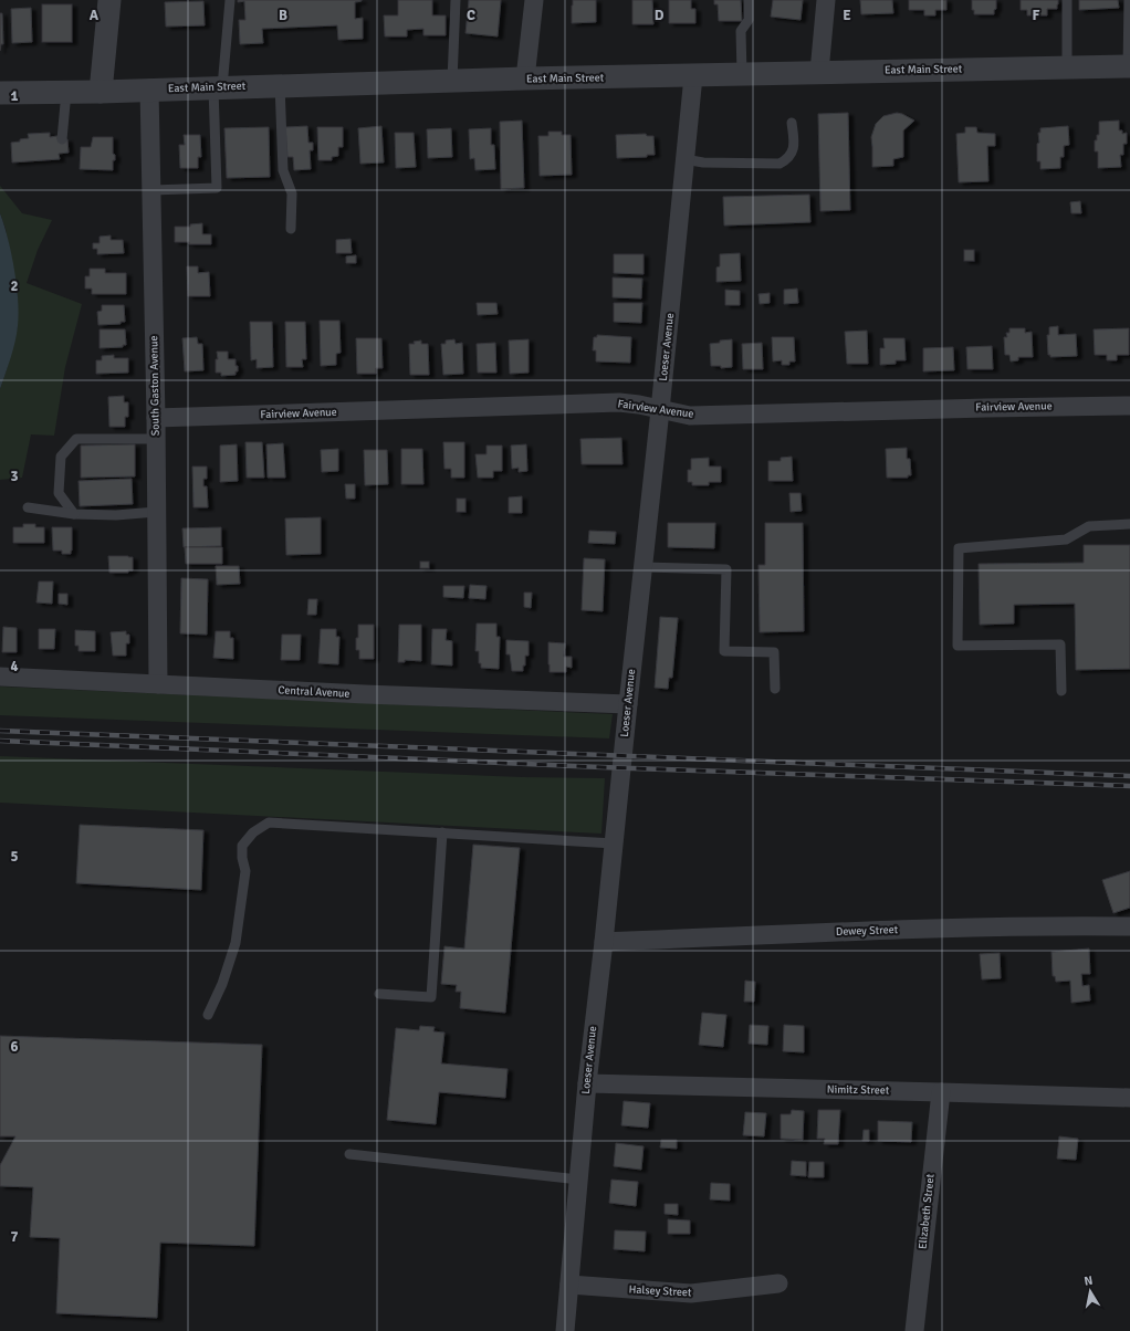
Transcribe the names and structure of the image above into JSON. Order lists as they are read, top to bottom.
{
  "streets": {
    "street": [
      "East Main Street",
      "Loeser Avenue",
      "South Gaston Avenue",
      "Fairview Avenue",
      "Central Avenue",
      "Dewey Street",
      "Nimitz Street",
      "Elizabeth Street",
      "Halsey Street"
    ]
  },
  "crossings": [
    ["East Main Street", "Loeser Avenue"],
    ["East Main Street", "South Gaston Avenue"],
    ["Loeser Avenue", "Fairview Avenue"],
    ["Loeser Avenue", "Central Avenue"],
    ["Loeser Avenue", "Dewey Street"],
    ["Loeser Avenue", "Nimitz Street"],
    ["Loeser Avenue", "Halsey Street"],
    ["South Gaston Avenue", "Fairview Avenue"],
    ["South Gaston Avenue", "Central Avenue"],
    ["Nimitz Street", "Elizabeth Street"]
  ],
  "north": "top",
  "grid": {
    "columns": [
      "A",
      "B",
      "C",
      "D",
      "E",
      "F"
    ],
    "rows": [
      "1",
      "2",
      "3",
      "4",
      "5",
      "6",
      "7"
    ]
  }
}
